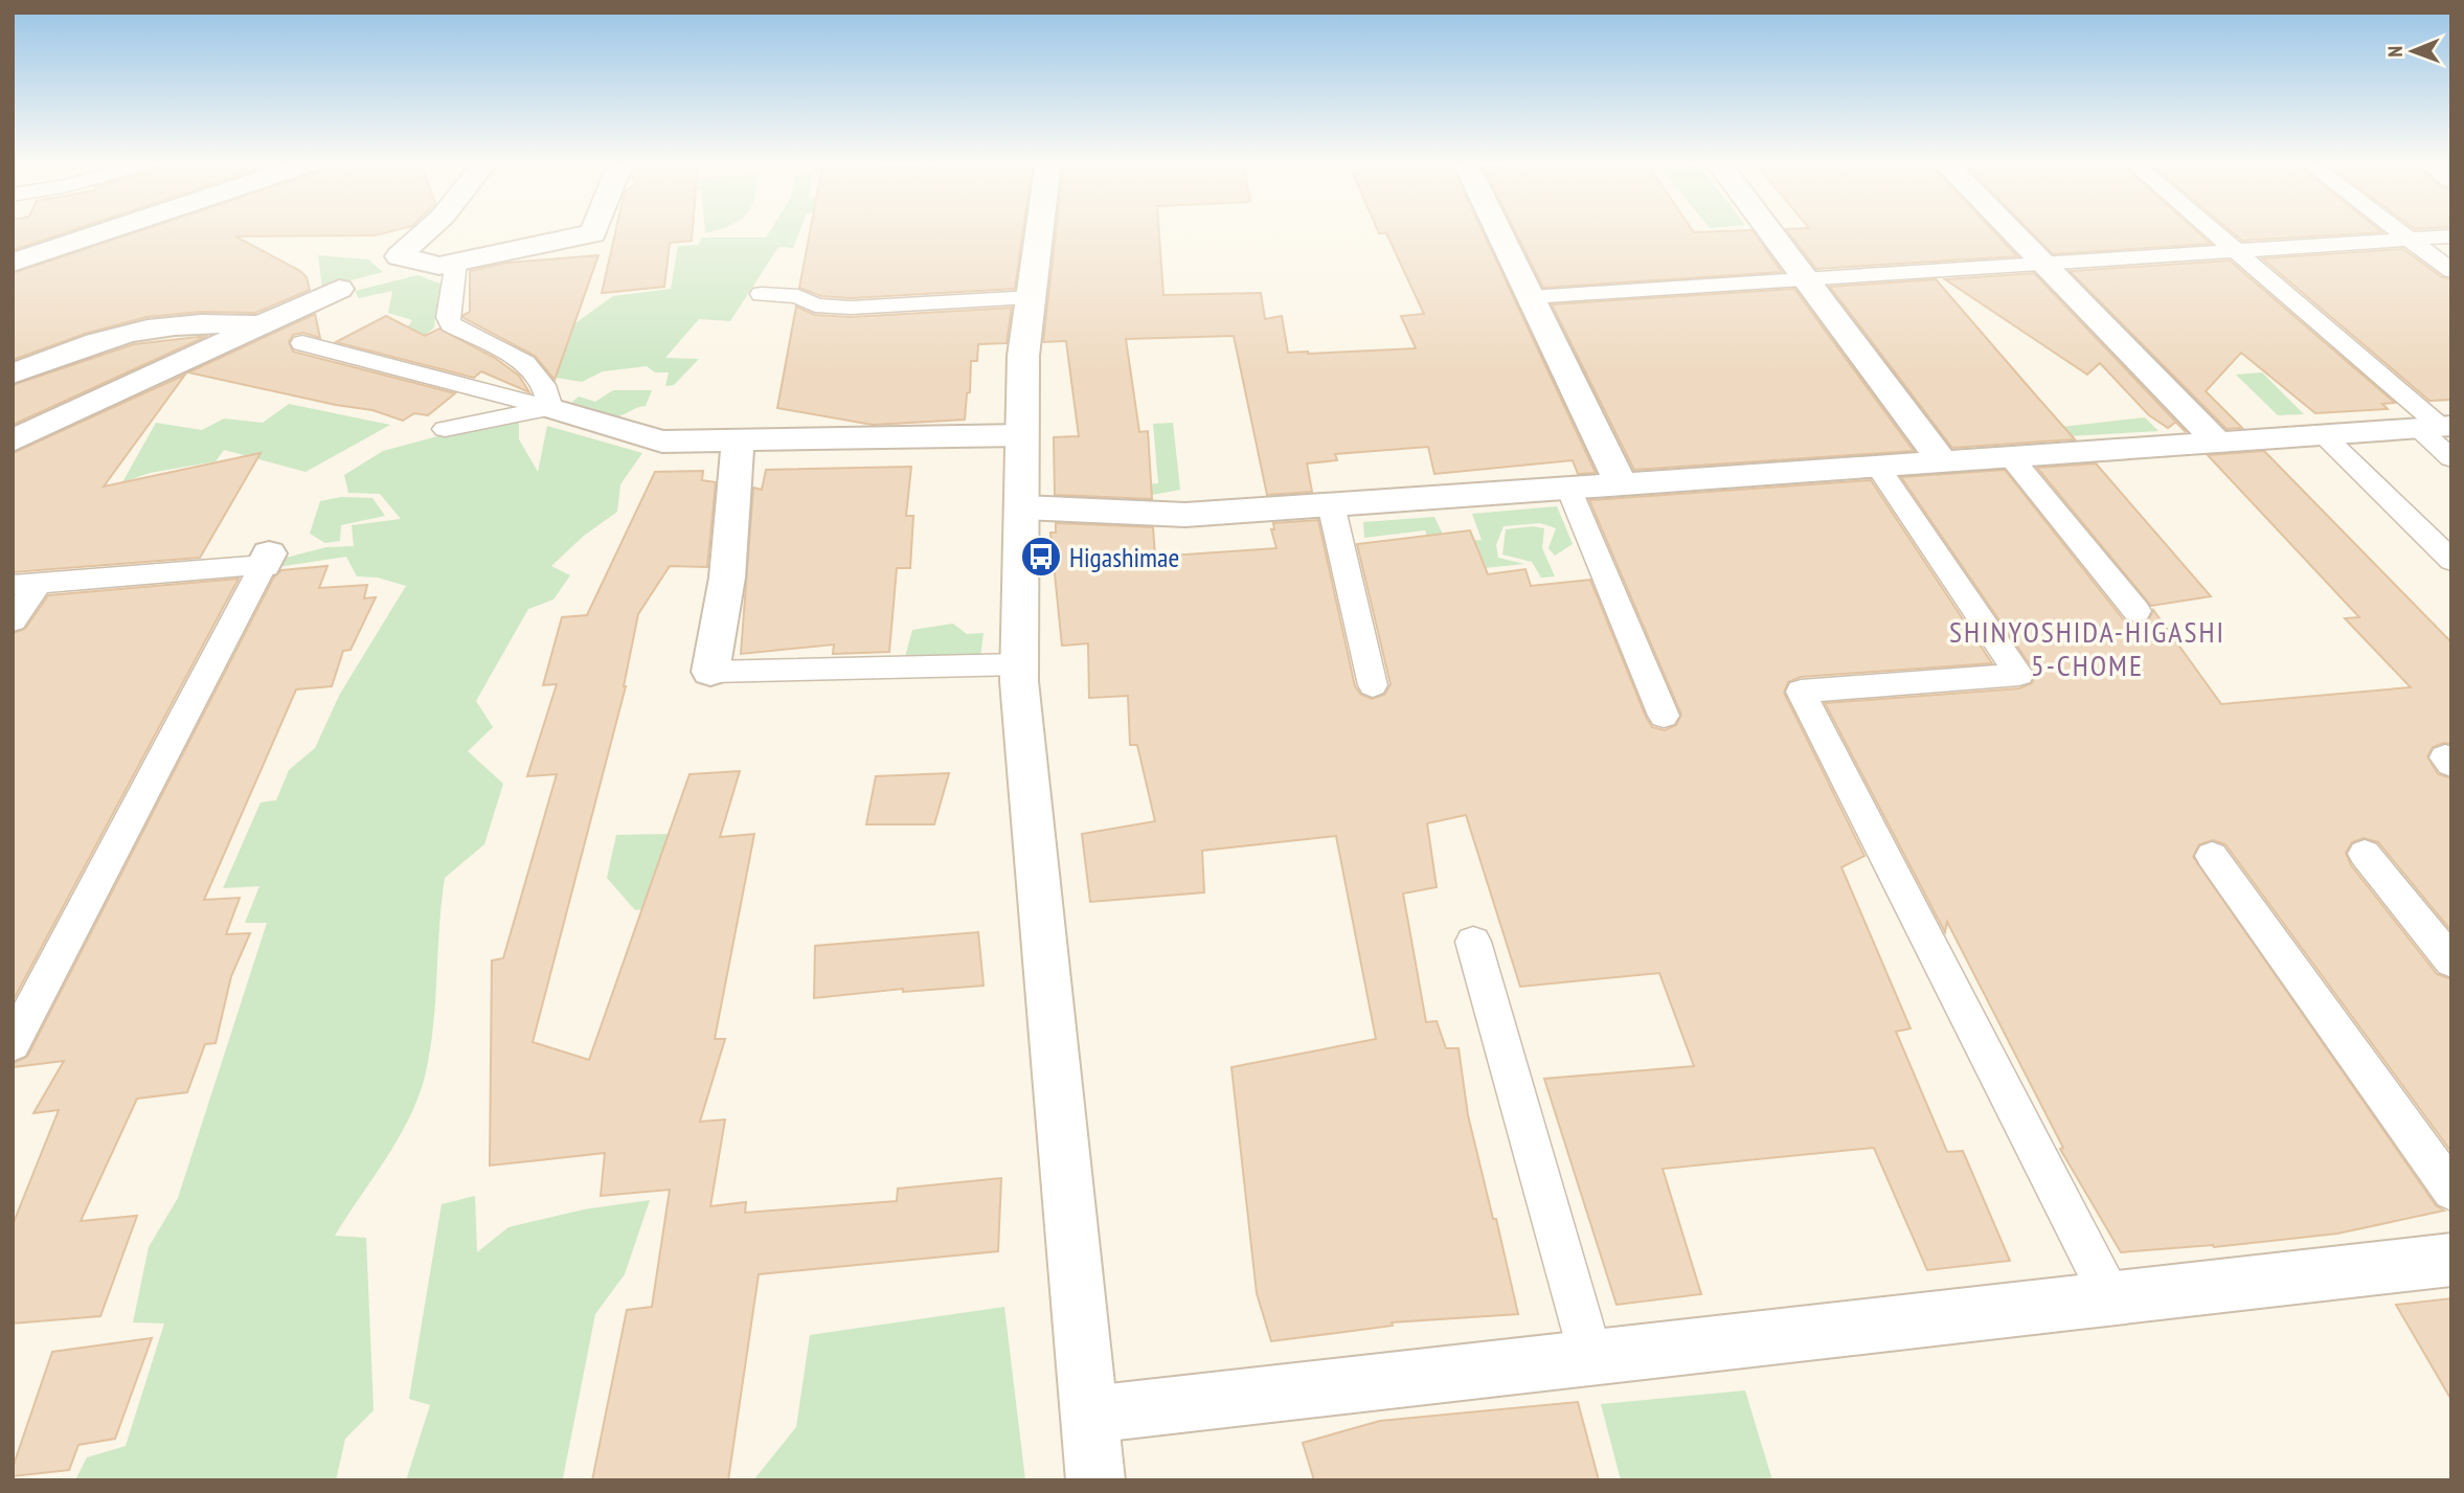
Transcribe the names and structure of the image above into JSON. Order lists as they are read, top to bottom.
{
  "districts": ["SHINYOSHIDA-HIGASHI 5-CHOME"],
  "places": {
    "bus stop": ["Higashimae"]
  },
  "north": "left"
}
